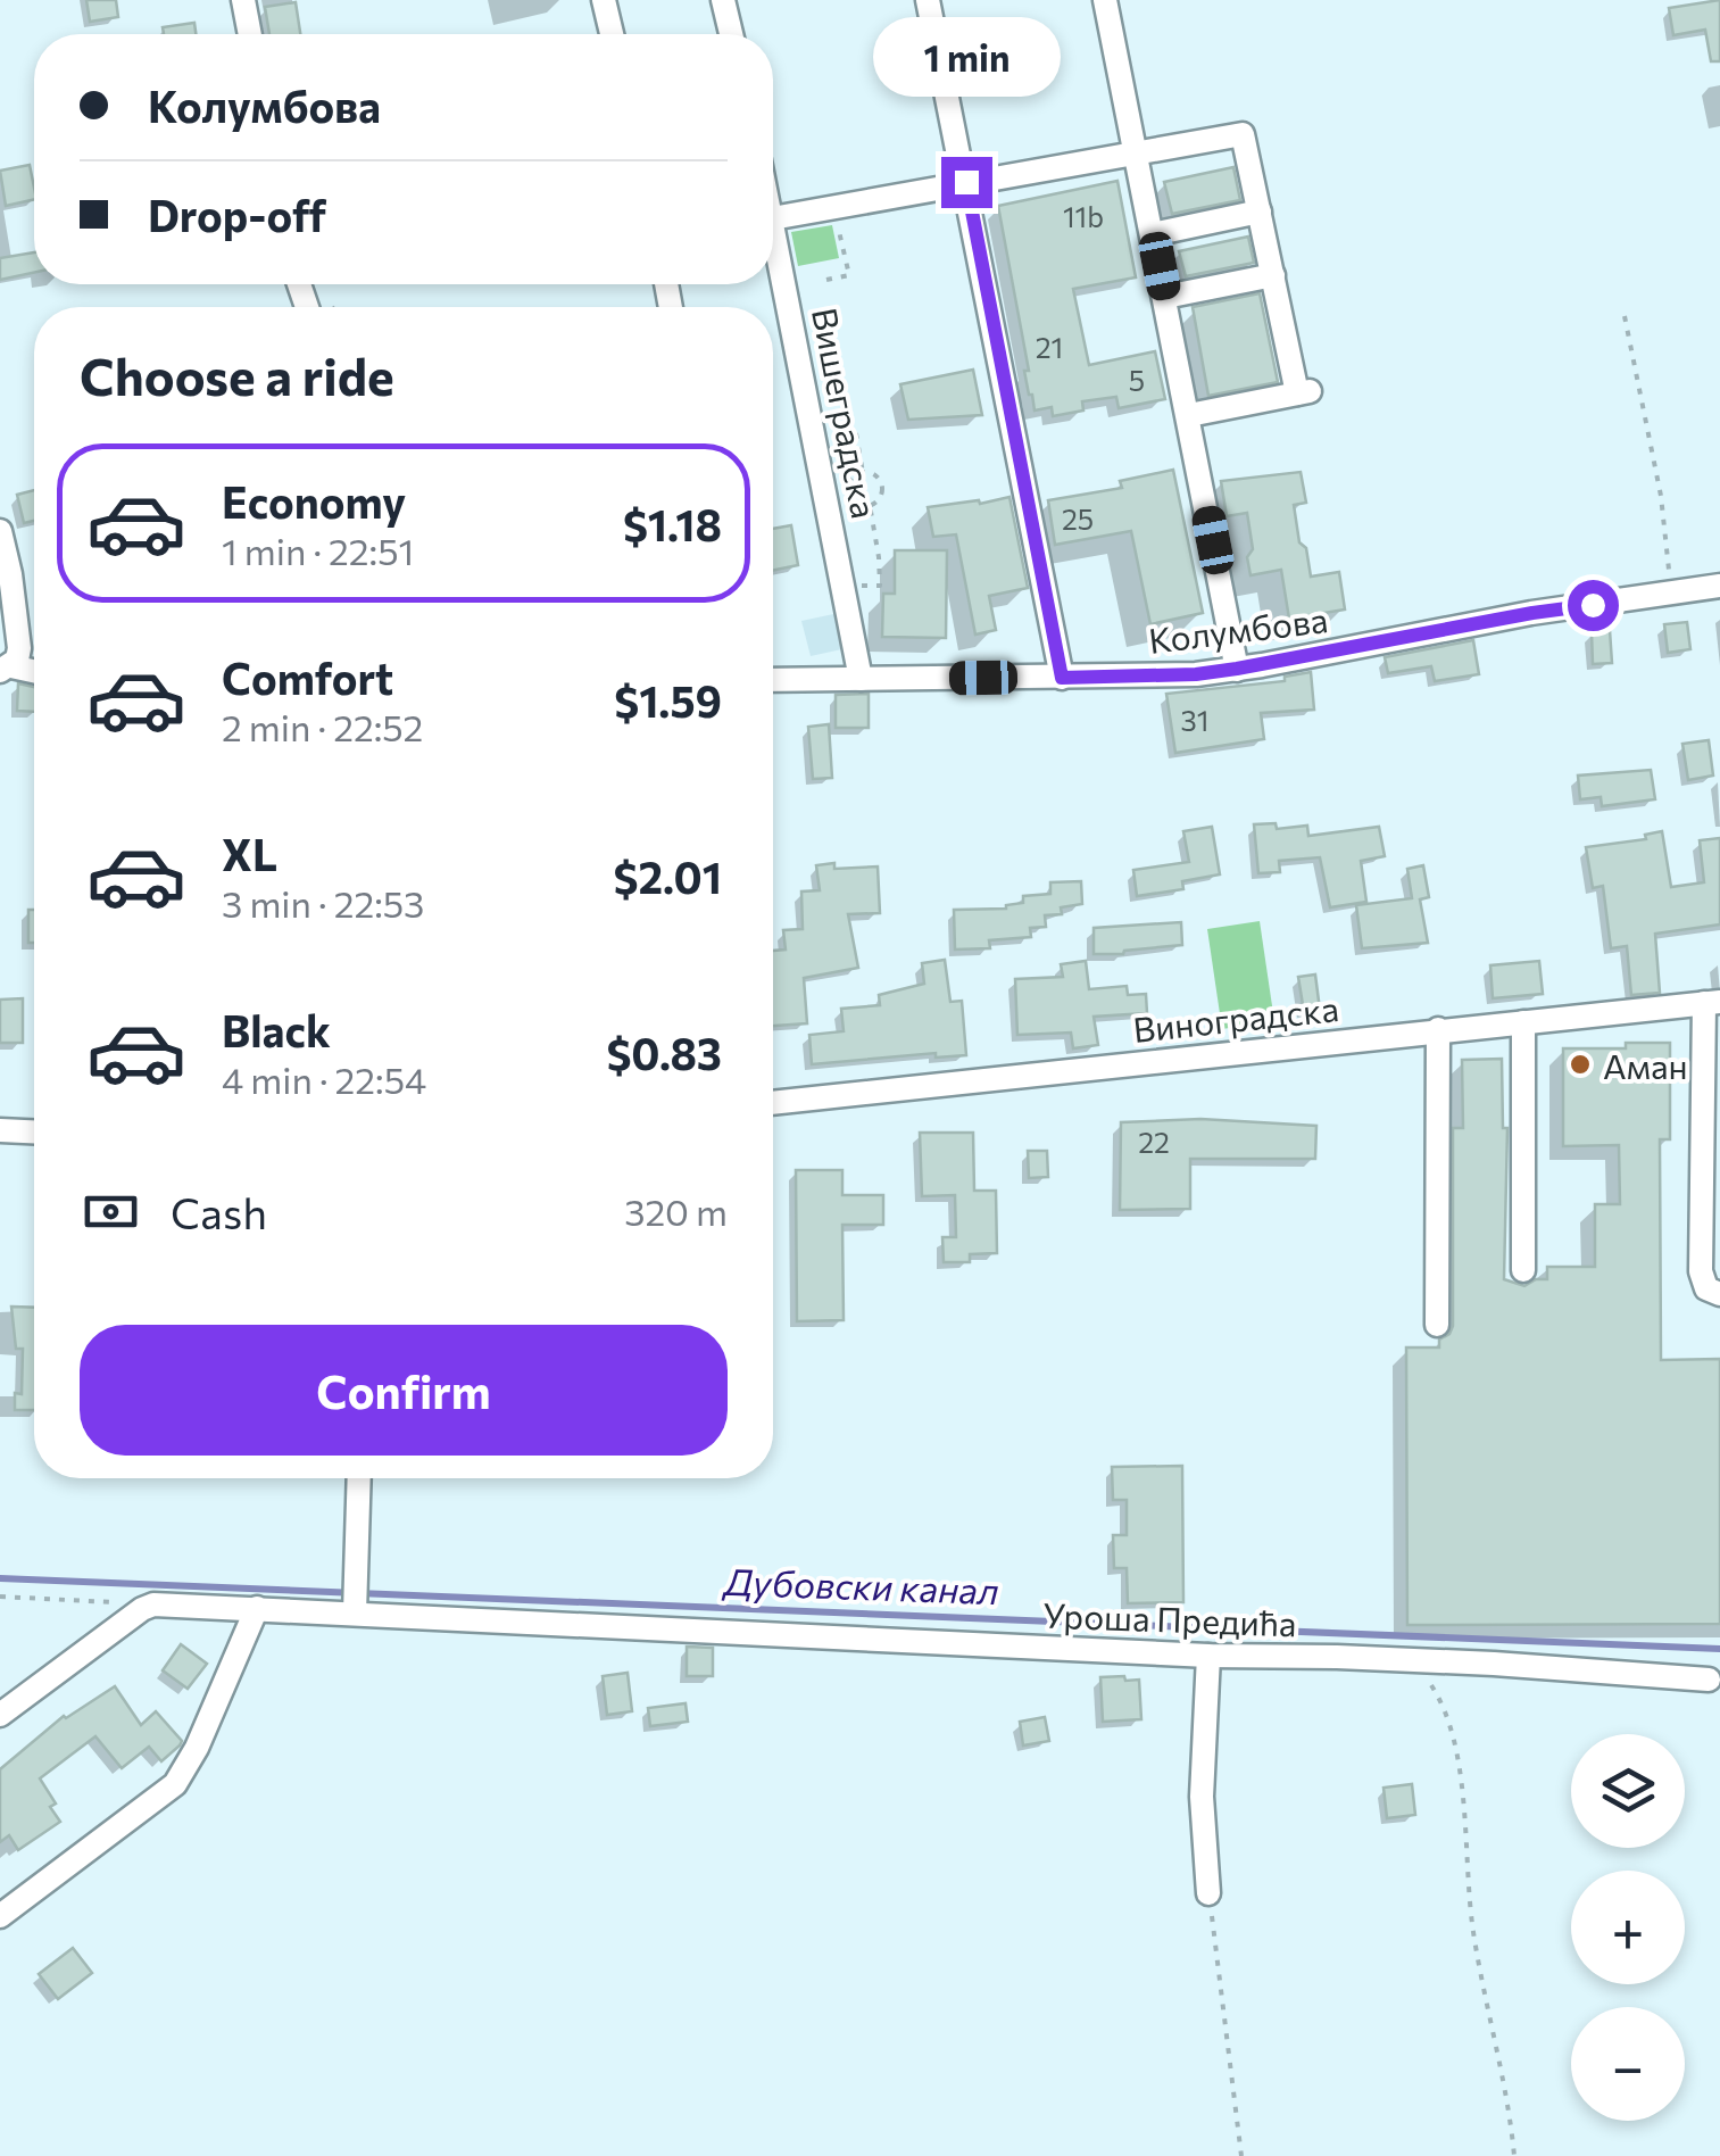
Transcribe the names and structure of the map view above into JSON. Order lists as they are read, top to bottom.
{
  "streets": {
    "street": [
      "Вишеградска",
      "Колумбова",
      "Виноградска",
      "Уроша Предића"
    ]
  },
  "crossings": [
    ["Вишеградска", "Колумбова"]
  ],
  "water": ["Дубовски канал"],
  "places": ["Аман"],
  "house_numbers": [
    "11b",
    "21",
    "5",
    "25",
    "31",
    "22"
  ],
  "page": {
    "bubble": "1 min",
    "banner": ["Колумбова", "Drop-off"],
    "heading": "Choose a ride",
    "list": [
      {
        "name": "Economy",
        "note": "1 min · 22:51",
        "value": "$1.18"
      },
      {
        "name": "Comfort",
        "note": "2 min · 22:52",
        "value": "$1.59"
      },
      {
        "name": "XL",
        "note": "3 min · 22:53",
        "value": "$2.01"
      },
      {
        "name": "Black",
        "note": "4 min · 22:54",
        "value": "$0.83"
      }
    ],
    "pay": ["Cash", "320 m"],
    "buttons": "Confirm",
    "map_buttons": ["+", "−"]
  }
}
